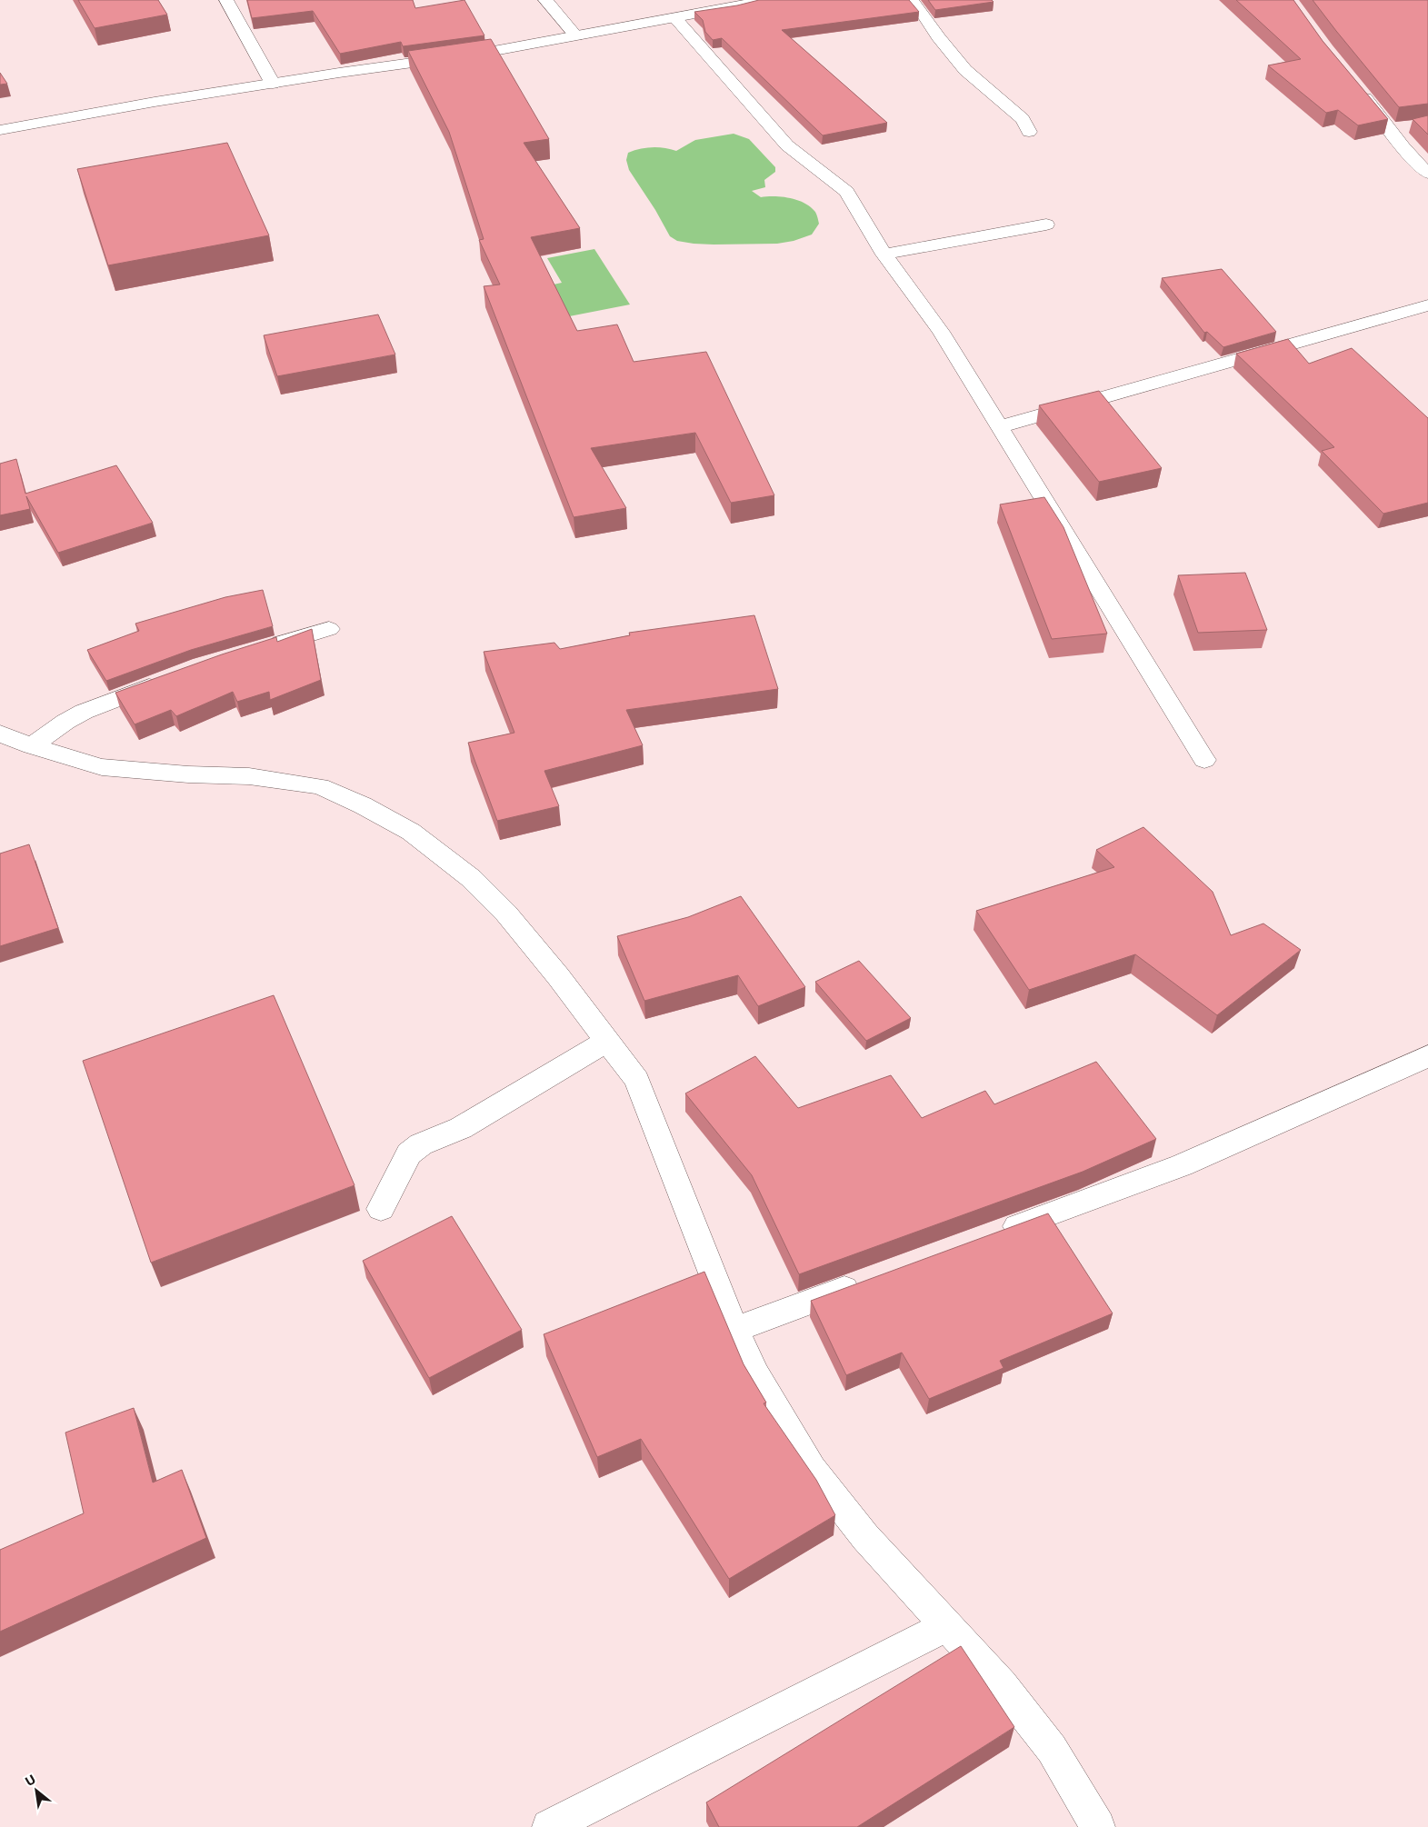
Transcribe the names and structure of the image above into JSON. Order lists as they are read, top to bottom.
{
  "north": "top left"
}
